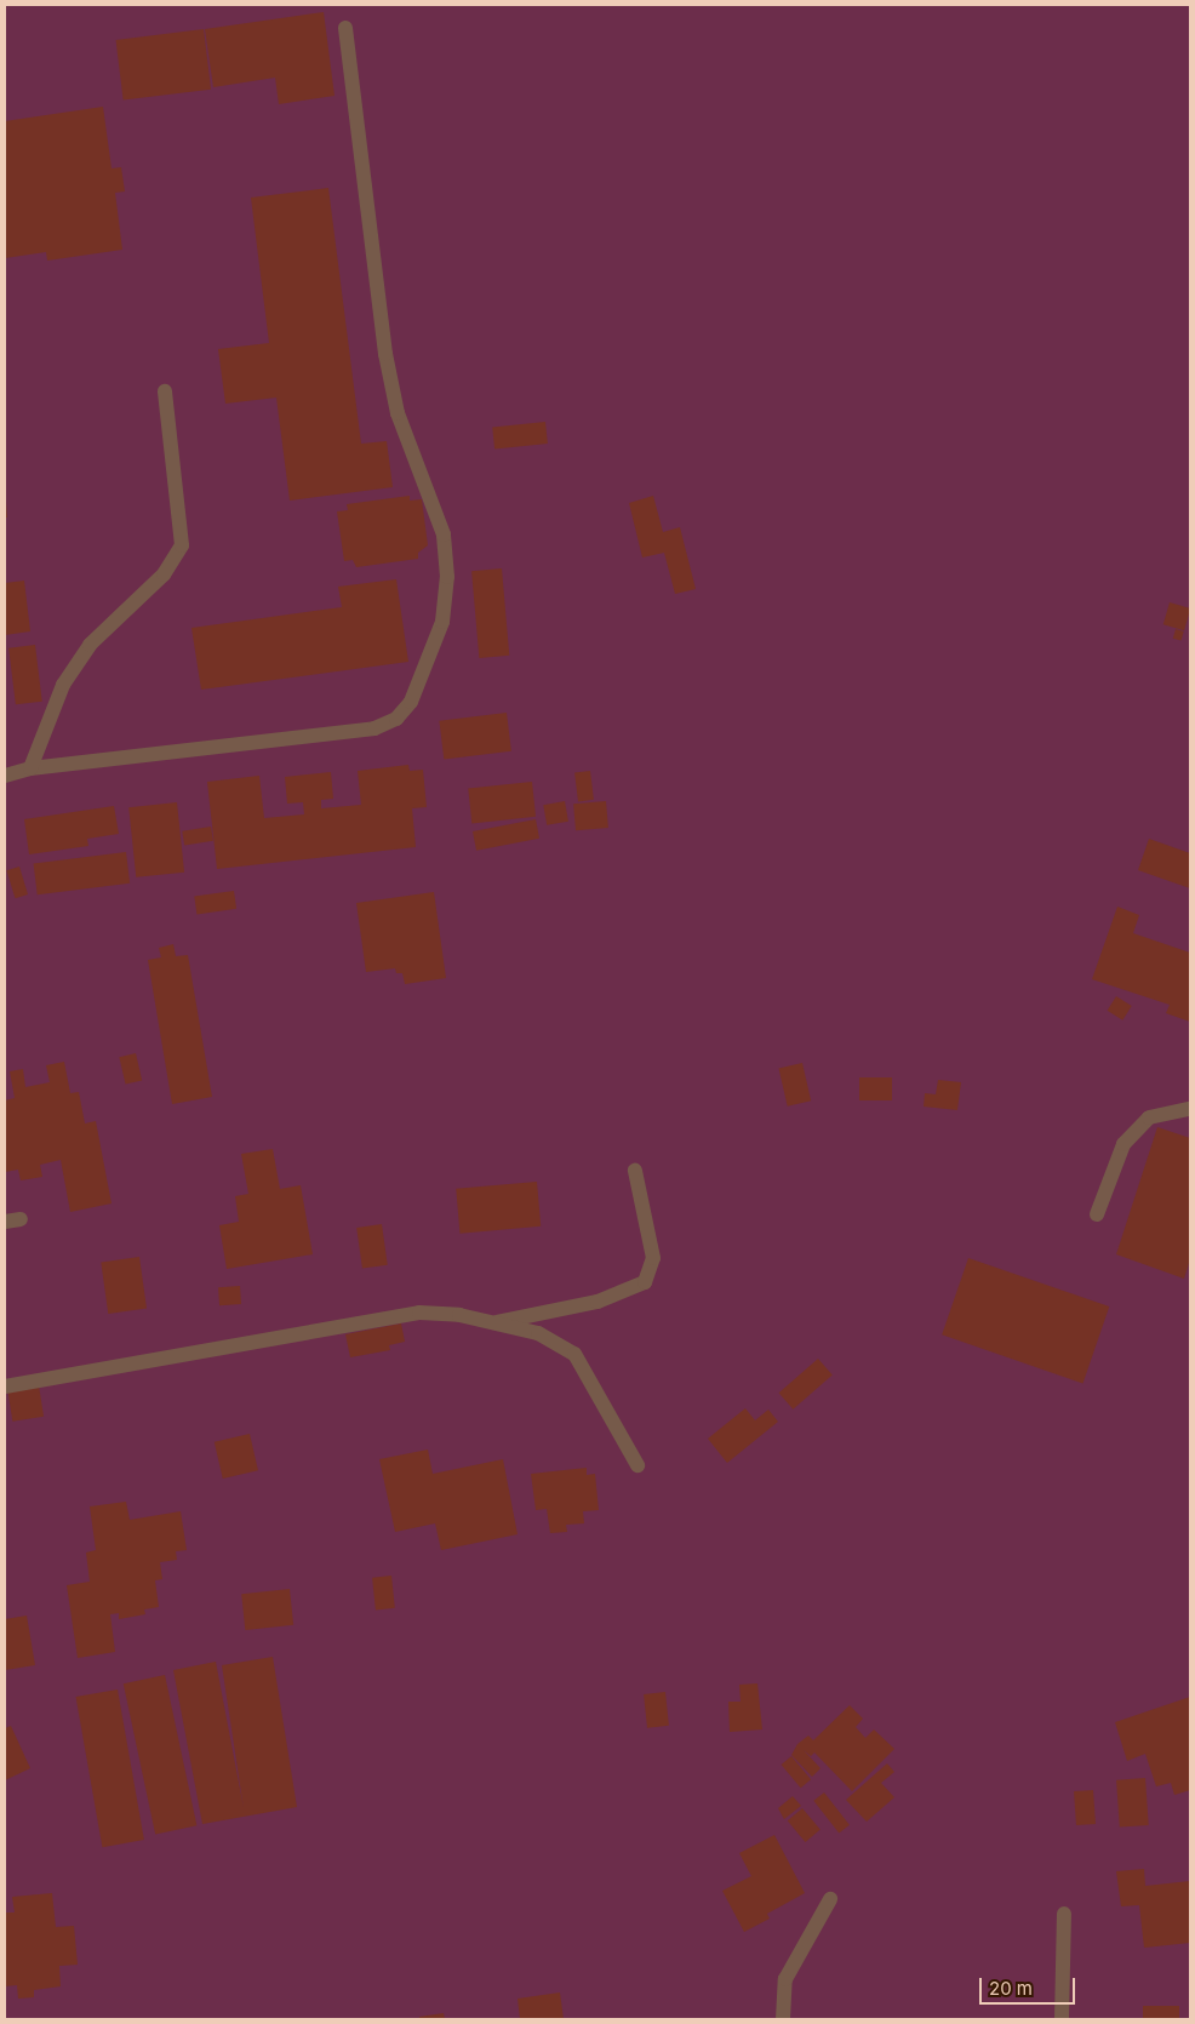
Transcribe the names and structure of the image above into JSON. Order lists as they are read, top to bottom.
{
  "scale_bar": "20 m"
}
